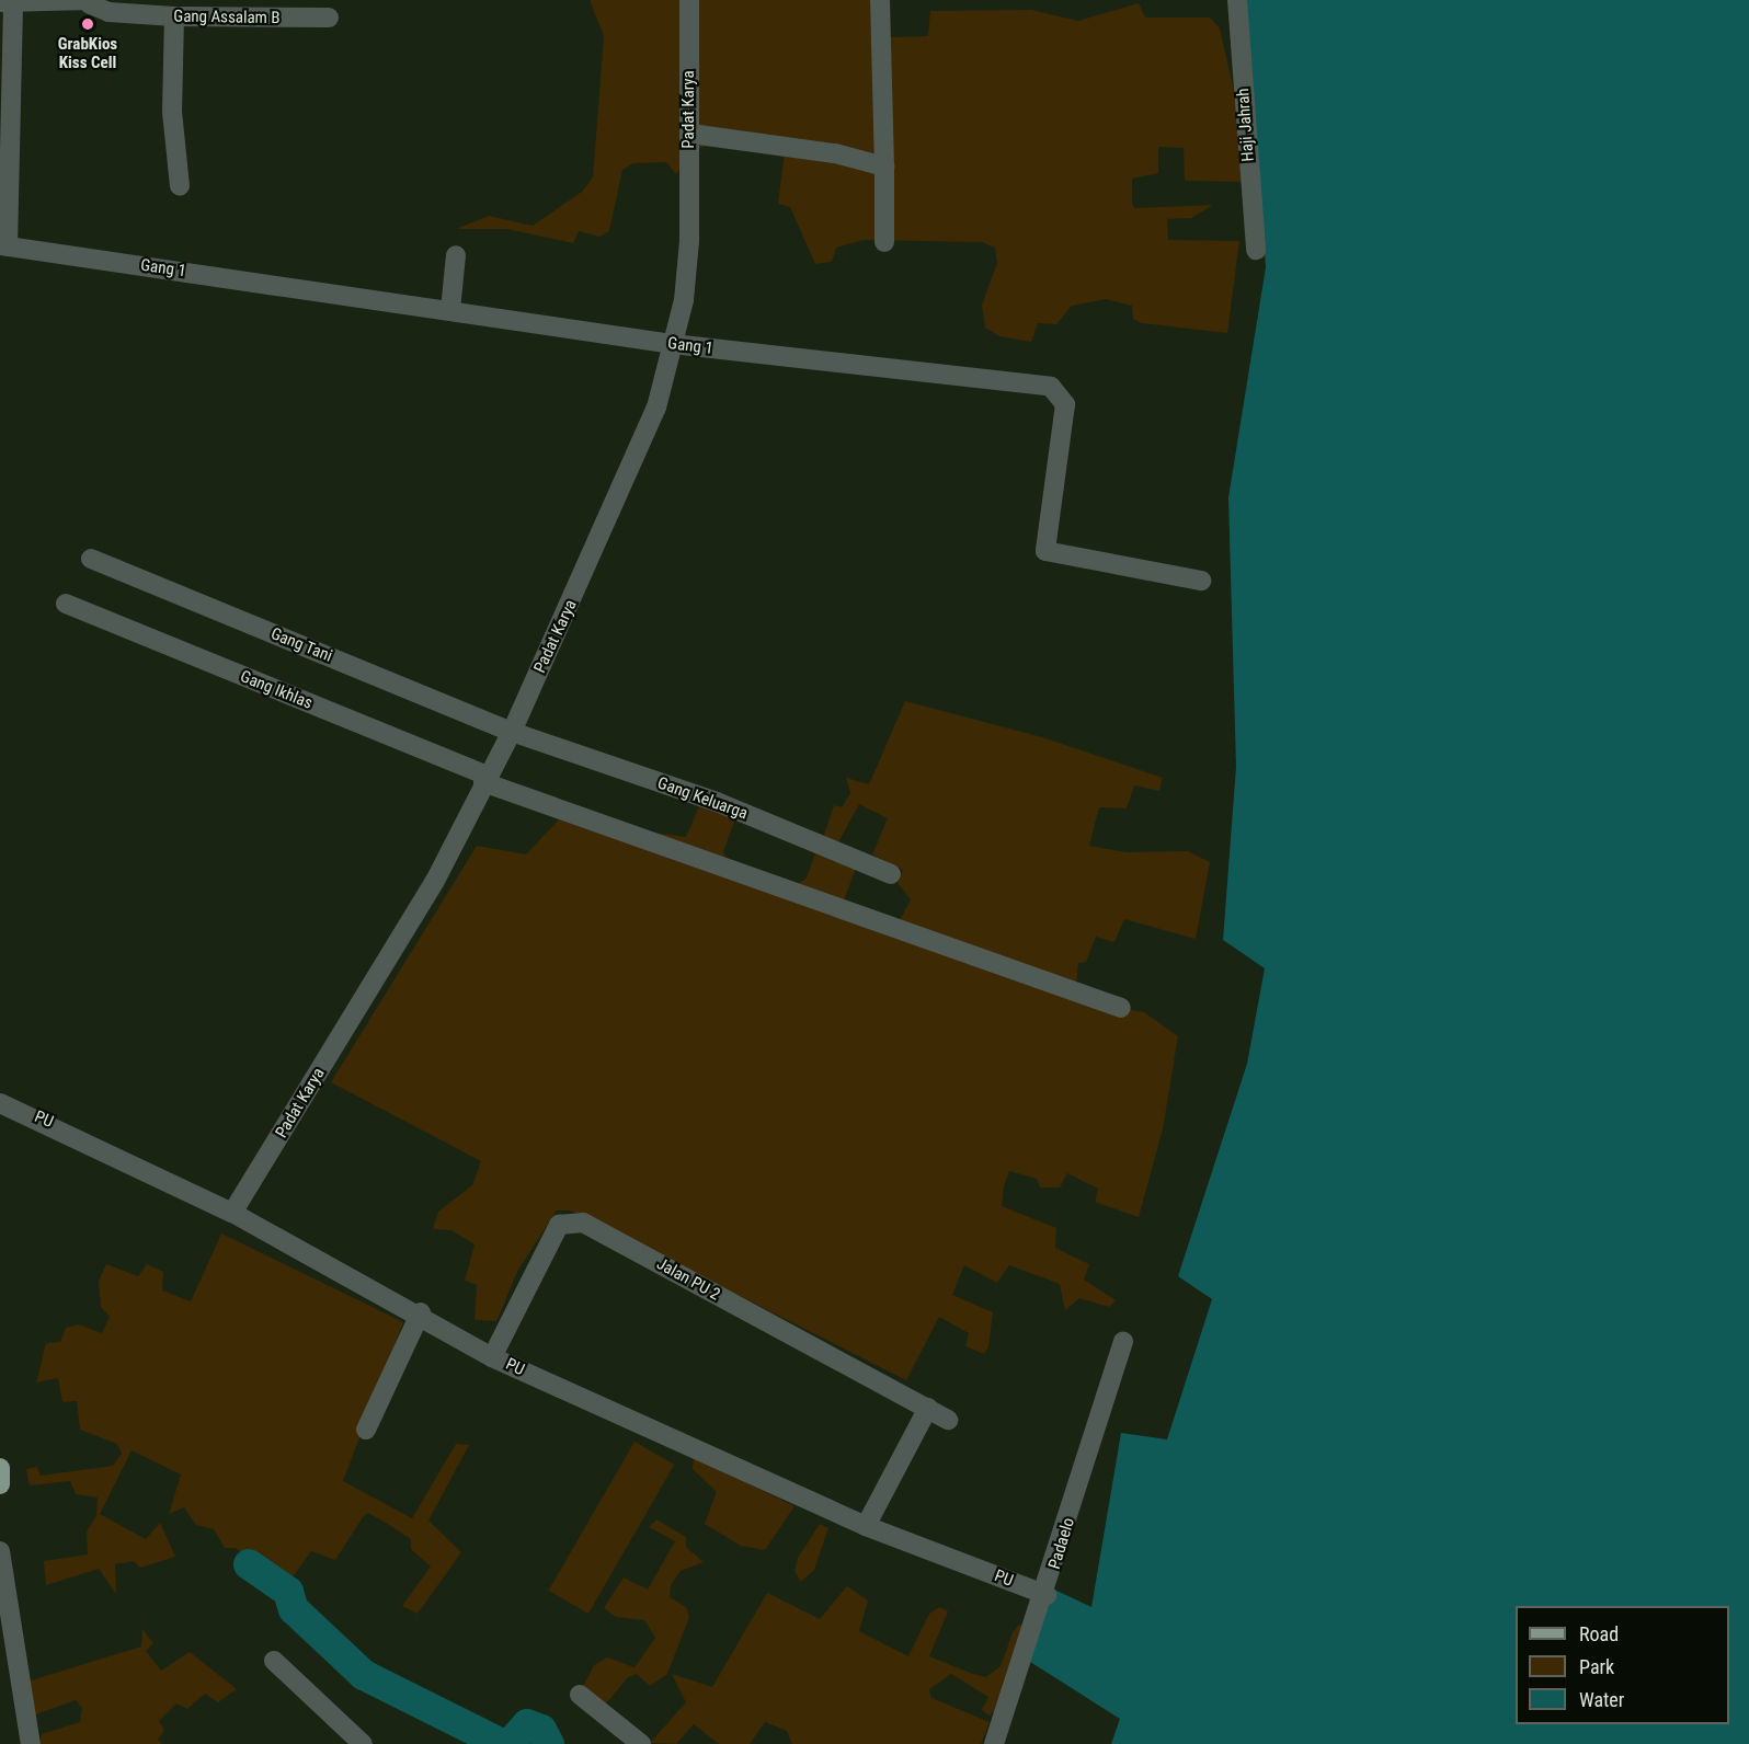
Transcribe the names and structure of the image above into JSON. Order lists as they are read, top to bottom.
{
  "streets": {
    "street": [
      "Gang Assalam B",
      "Padat Karya",
      "Haji Jahrah",
      "Gang 1",
      "Gang Tani",
      "Gang Ikhlas",
      "Gang Keluarga",
      "PU",
      "Jalan PU 2",
      "Padaelo"
    ]
  },
  "crossings": [
    ["Padat Karya", "Gang 1"],
    ["Padat Karya", "Gang Tani"],
    ["Padat Karya", "Gang Ikhlas"],
    ["Padat Karya", "Gang Keluarga"],
    ["Padat Karya", "PU"],
    ["Gang Tani", "Gang Keluarga"],
    ["PU", "Jalan PU 2"],
    ["PU", "Padaelo"]
  ],
  "places": ["GrabKios Kiss Cell"],
  "legend": ["Road", "Park", "Water"]
}
